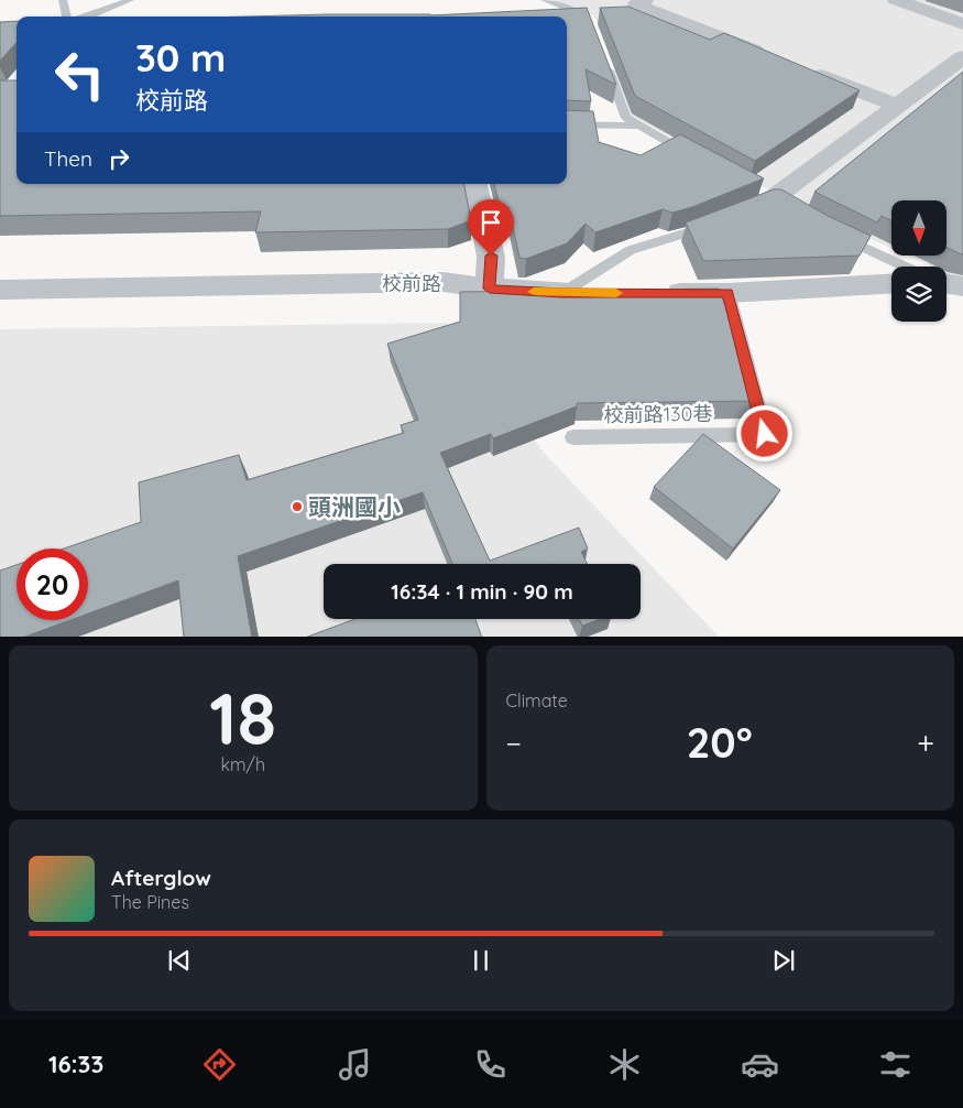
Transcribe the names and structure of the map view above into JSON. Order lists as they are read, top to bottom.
{
  "streets": {
    "street": ["校前路"],
    "lane": ["校前路130巷"]
  },
  "places": ["頭洲國小"],
  "north": "bottom",
  "page": {
    "turn": ["30 m", "校前路"],
    "then": "Then",
    "limit": "20",
    "trip": "16:34 · 1 min · 90 m",
    "tile": [
      ["18", "km/h"],
      "Climate"
    ],
    "heat": ["−", "20°", "+"],
    "song": ["Afterglow", "The Pines"],
    "tabs": "16:33"
  }
}
